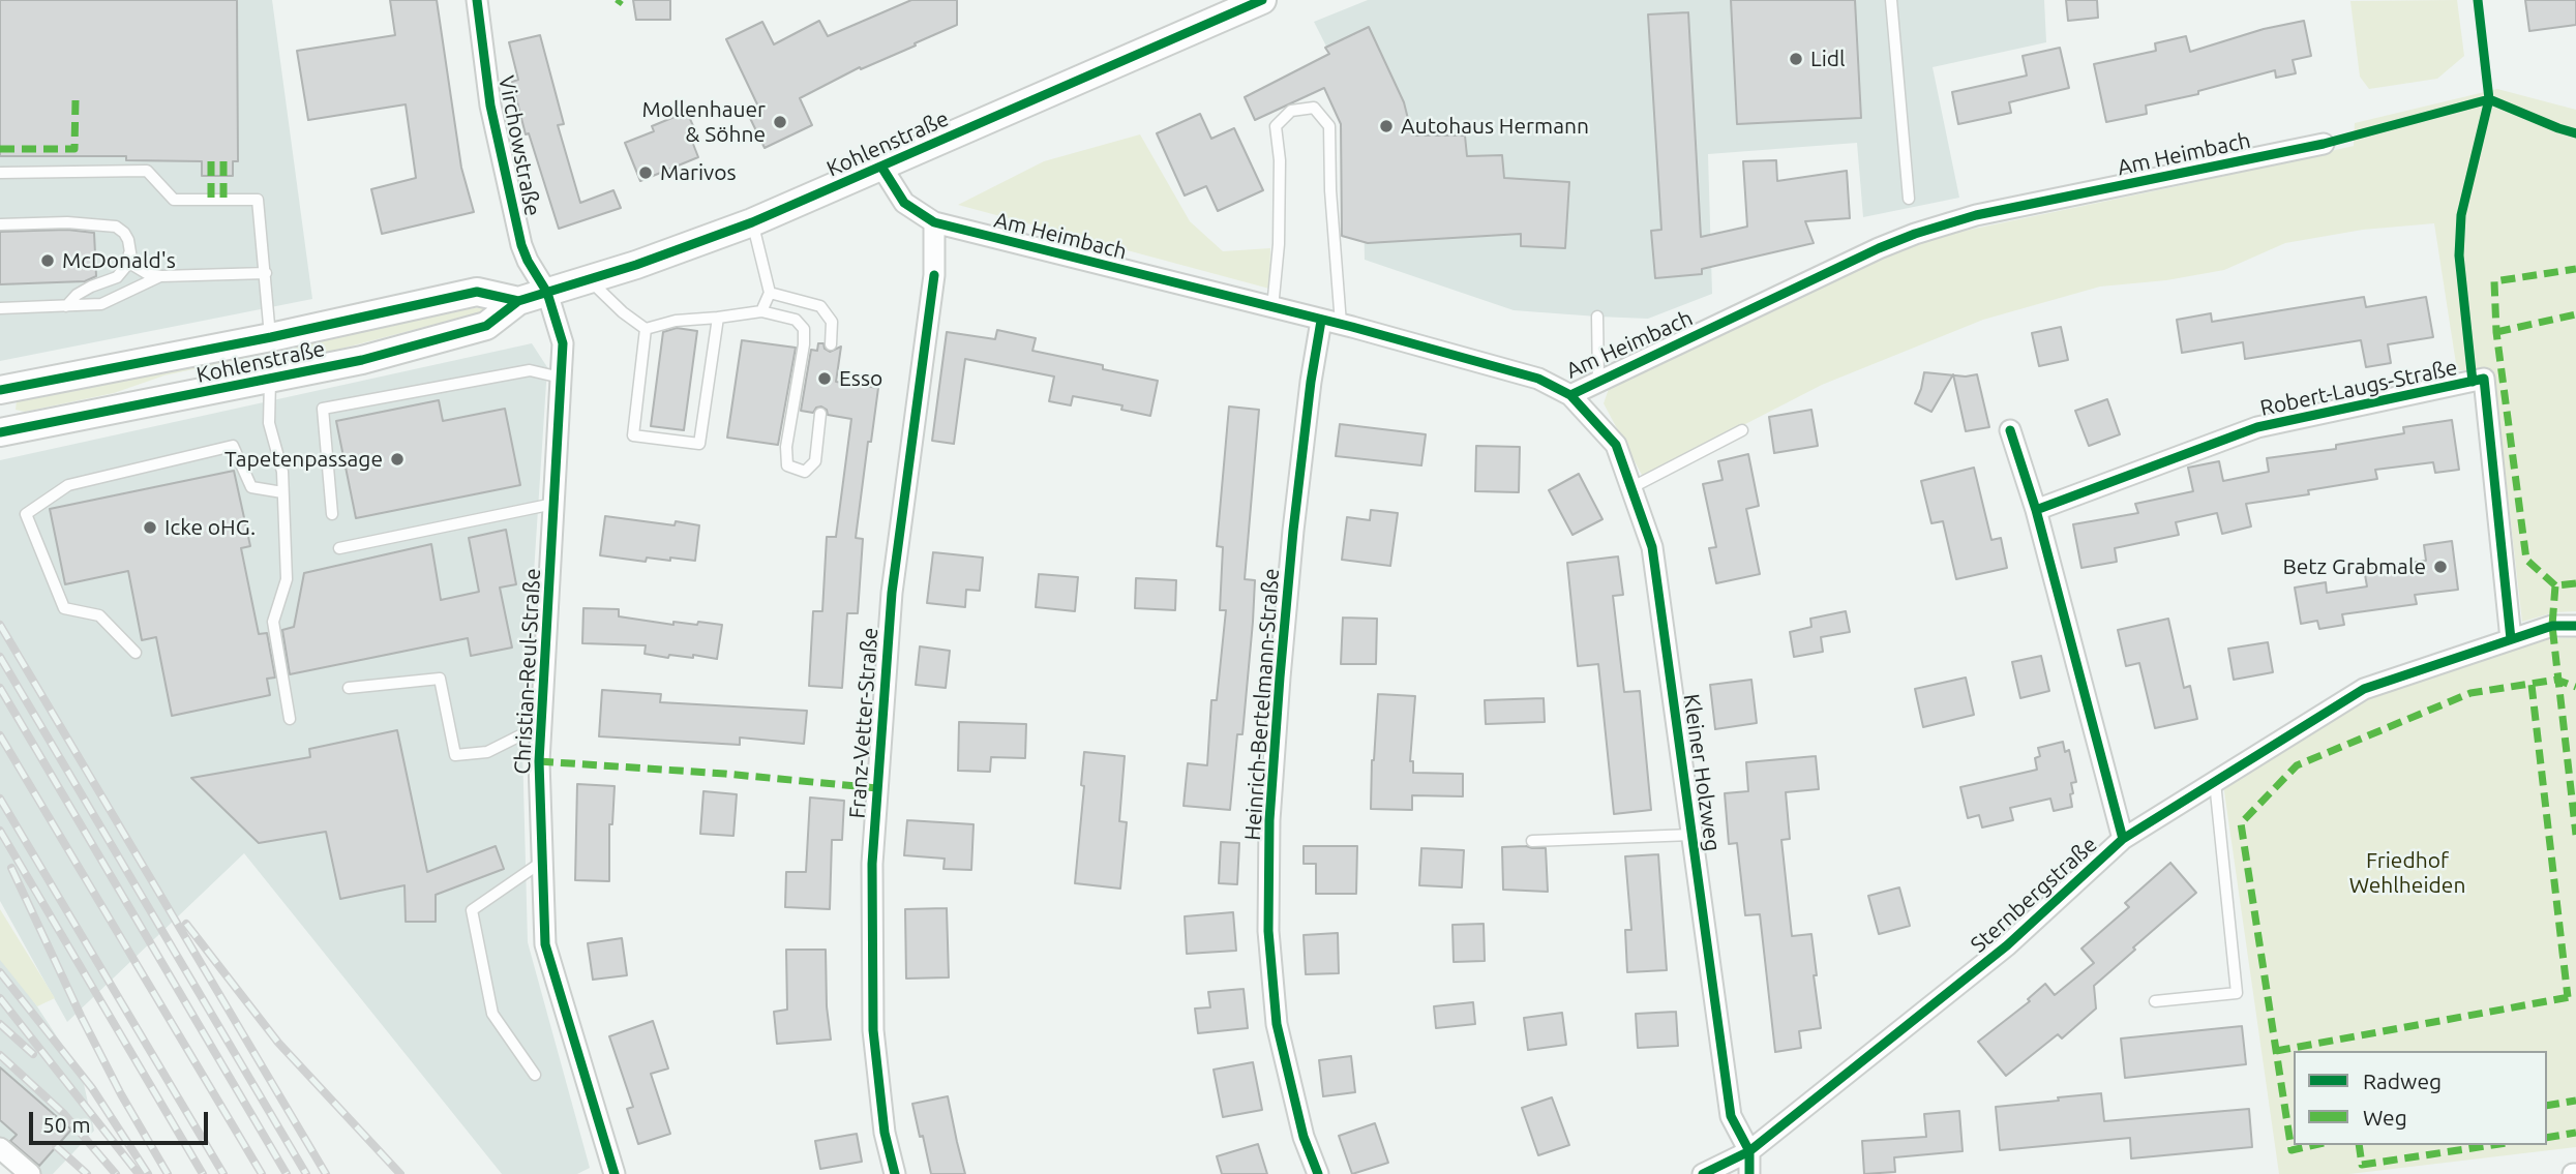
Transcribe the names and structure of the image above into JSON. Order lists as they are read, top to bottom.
{
  "streets": {
    "main road": ["Kohlenstraße"],
    "street": [
      "Virchowstraße",
      "Am Heimbach",
      "Robert-Laugs-Straße",
      "Christian-Reul-Straße",
      "Heinrich-Bertelmann-Straße",
      "Franz-Vetter-Straße",
      "Kleiner Holzweg",
      "Sternbergstraße"
    ]
  },
  "crossings": [
    ["Kohlenstraße", "Virchowstraße"],
    ["Kohlenstraße", "Am Heimbach"],
    ["Kohlenstraße", "Christian-Reul-Straße"],
    ["Virchowstraße", "Christian-Reul-Straße"],
    ["Am Heimbach", "Heinrich-Bertelmann-Straße"],
    ["Am Heimbach", "Franz-Vetter-Straße"],
    ["Am Heimbach", "Kleiner Holzweg"],
    ["Robert-Laugs-Straße", "Sternbergstraße"],
    ["Kleiner Holzweg", "Sternbergstraße"]
  ],
  "parks": ["Friedhof Wehlheiden"],
  "places": [
    "Lidl",
    "Mollenhauer & Söhne",
    "Autohaus Hermann",
    "Marivos",
    "McDonald's",
    "Esso",
    "Tapetenpassage",
    "Icke oHG.",
    "Betz Grabmale"
  ],
  "legend": ["Radweg", "Weg"],
  "scale_bar": "50 m"
}
